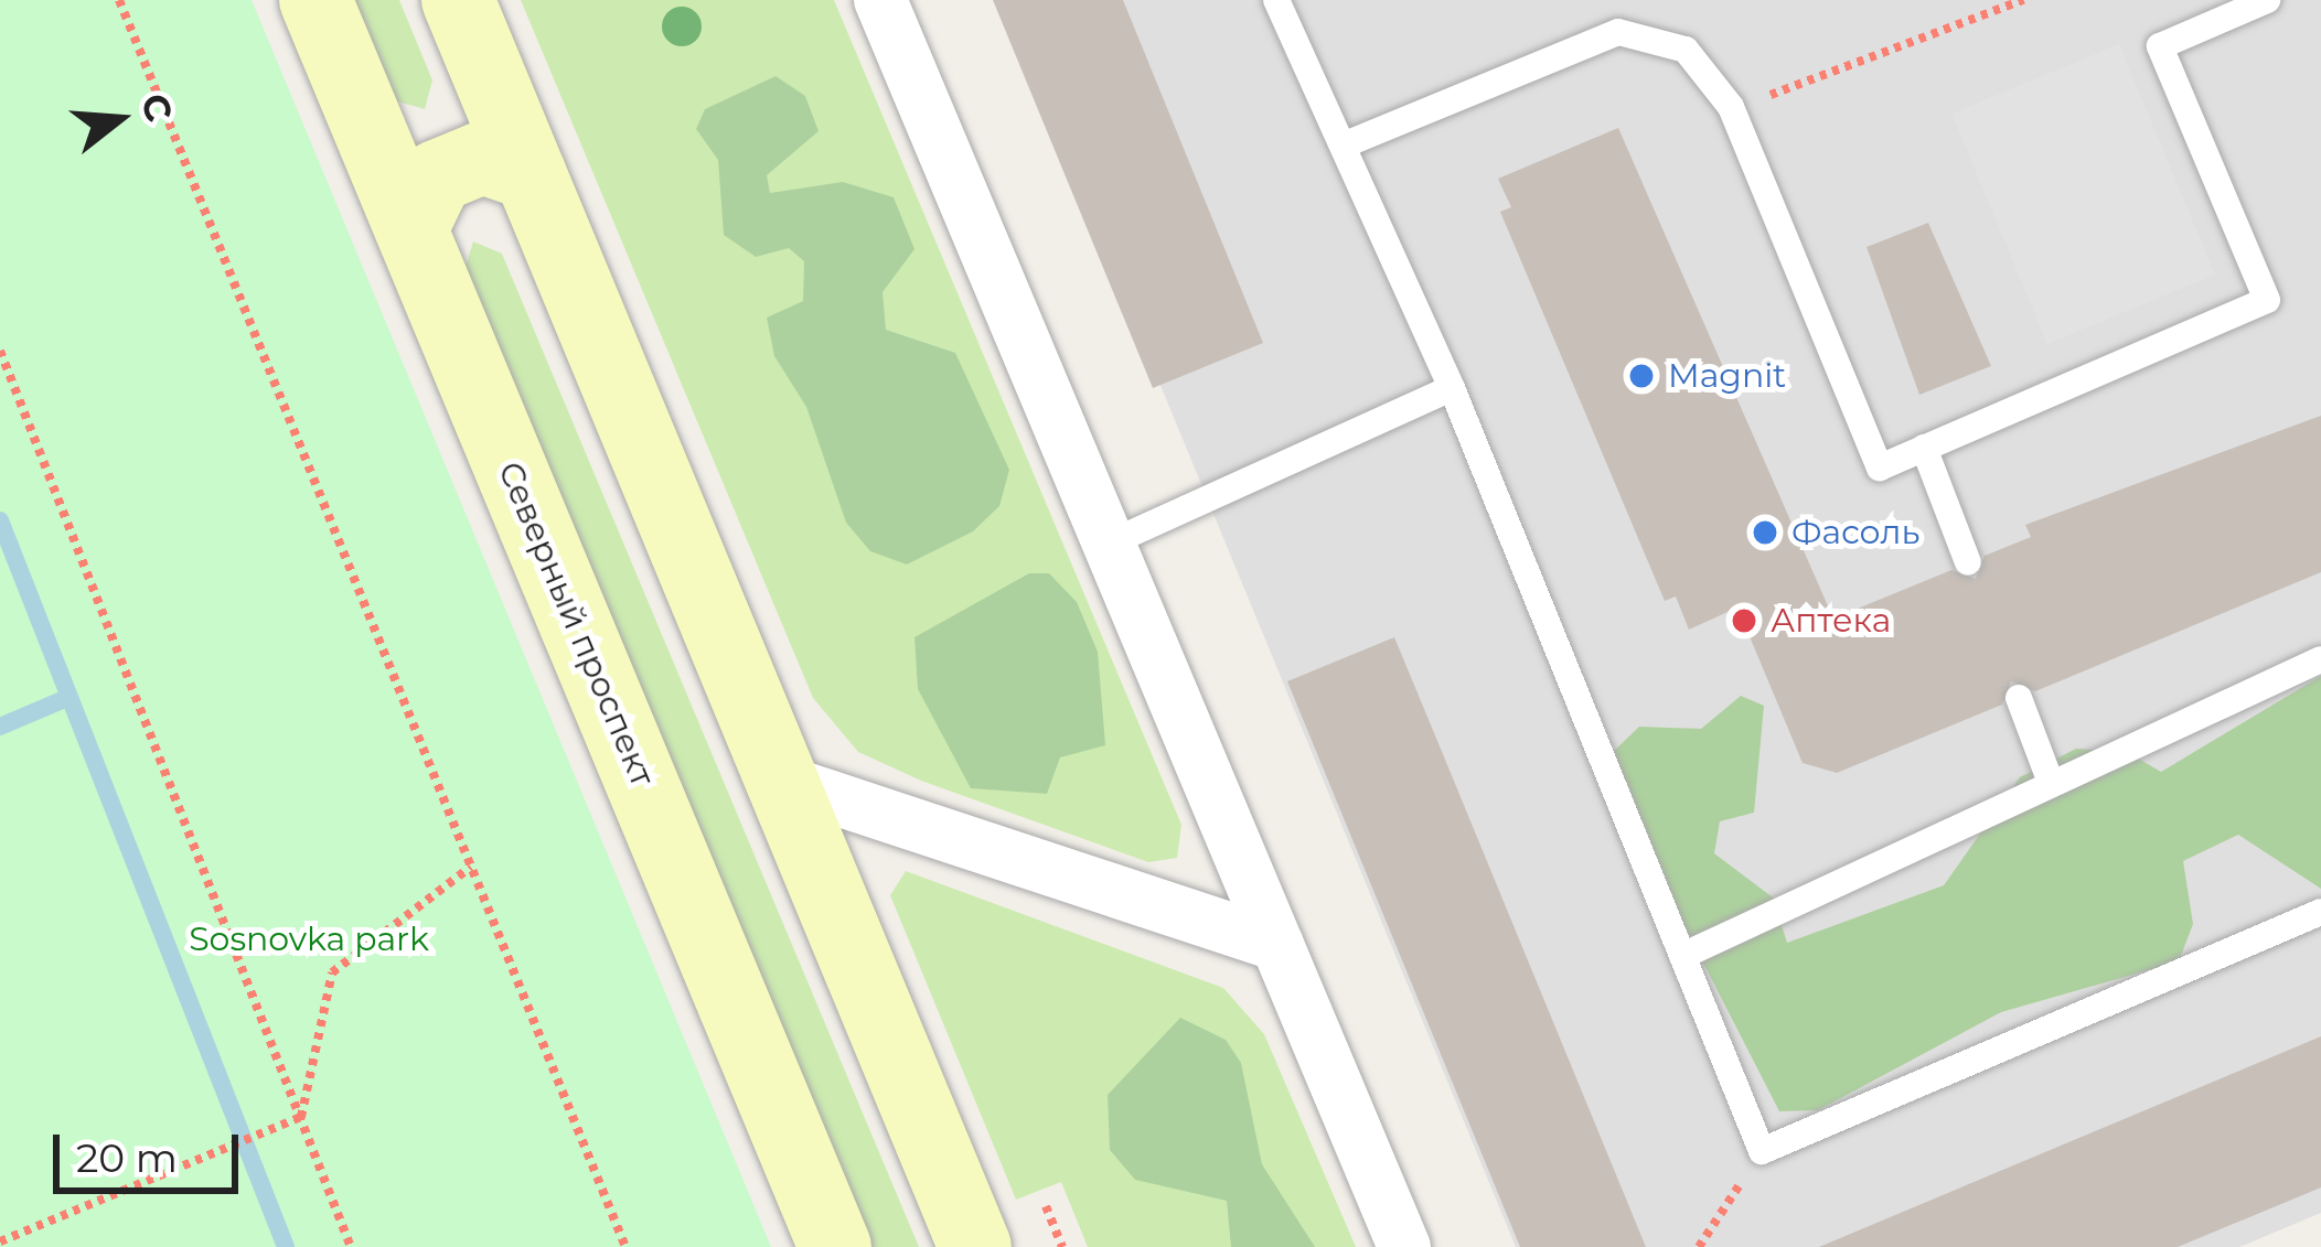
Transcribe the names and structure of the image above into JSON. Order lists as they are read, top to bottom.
{
  "streets": {
    "main road": ["Северный проспект"]
  },
  "parks": ["Sosnovka park"],
  "places": ["Magnit", "Фасоль", "Аптека"],
  "scale_bar": "20 m",
  "north": "right"
}
